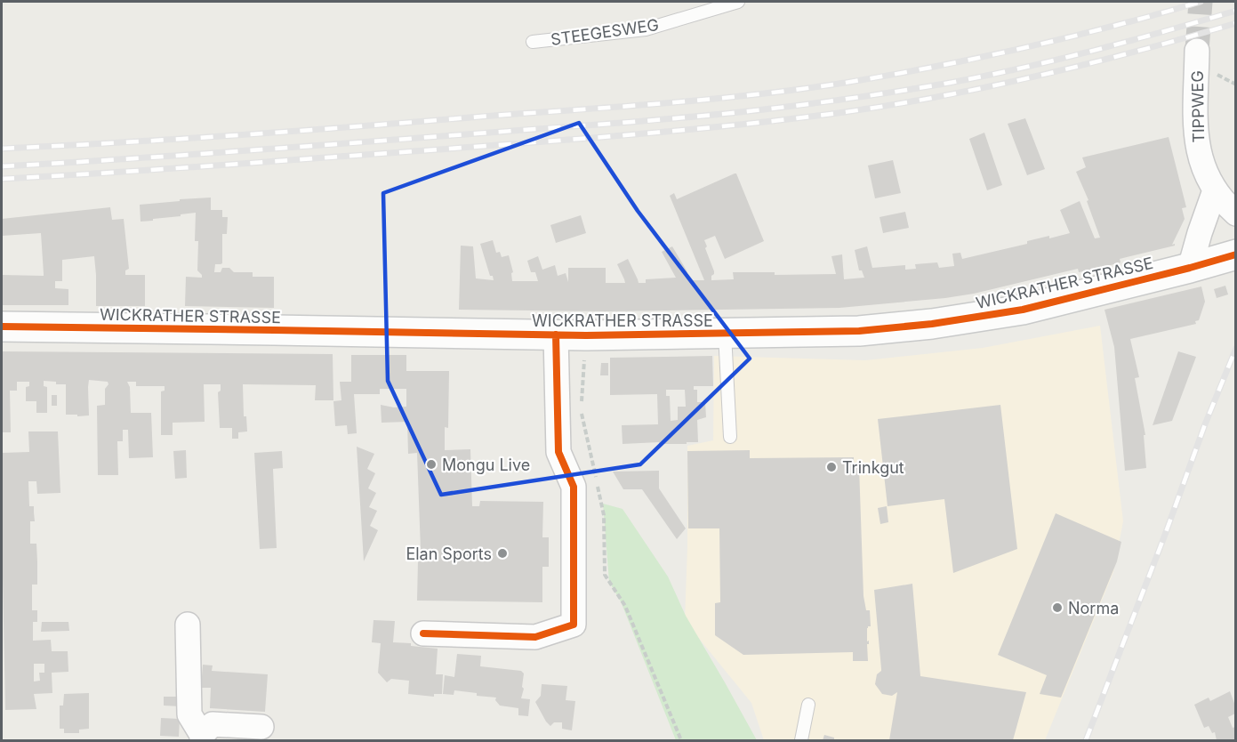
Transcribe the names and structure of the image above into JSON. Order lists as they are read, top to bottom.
{
  "streets": {
    "main road": ["WICKRATHER STRASSE"],
    "street": ["TIPPWEG"],
    "lane": ["STEEGESWEG"]
  },
  "places": [
    "Mongu Live",
    "Trinkgut",
    "Elan Sports",
    "Norma"
  ]
}
